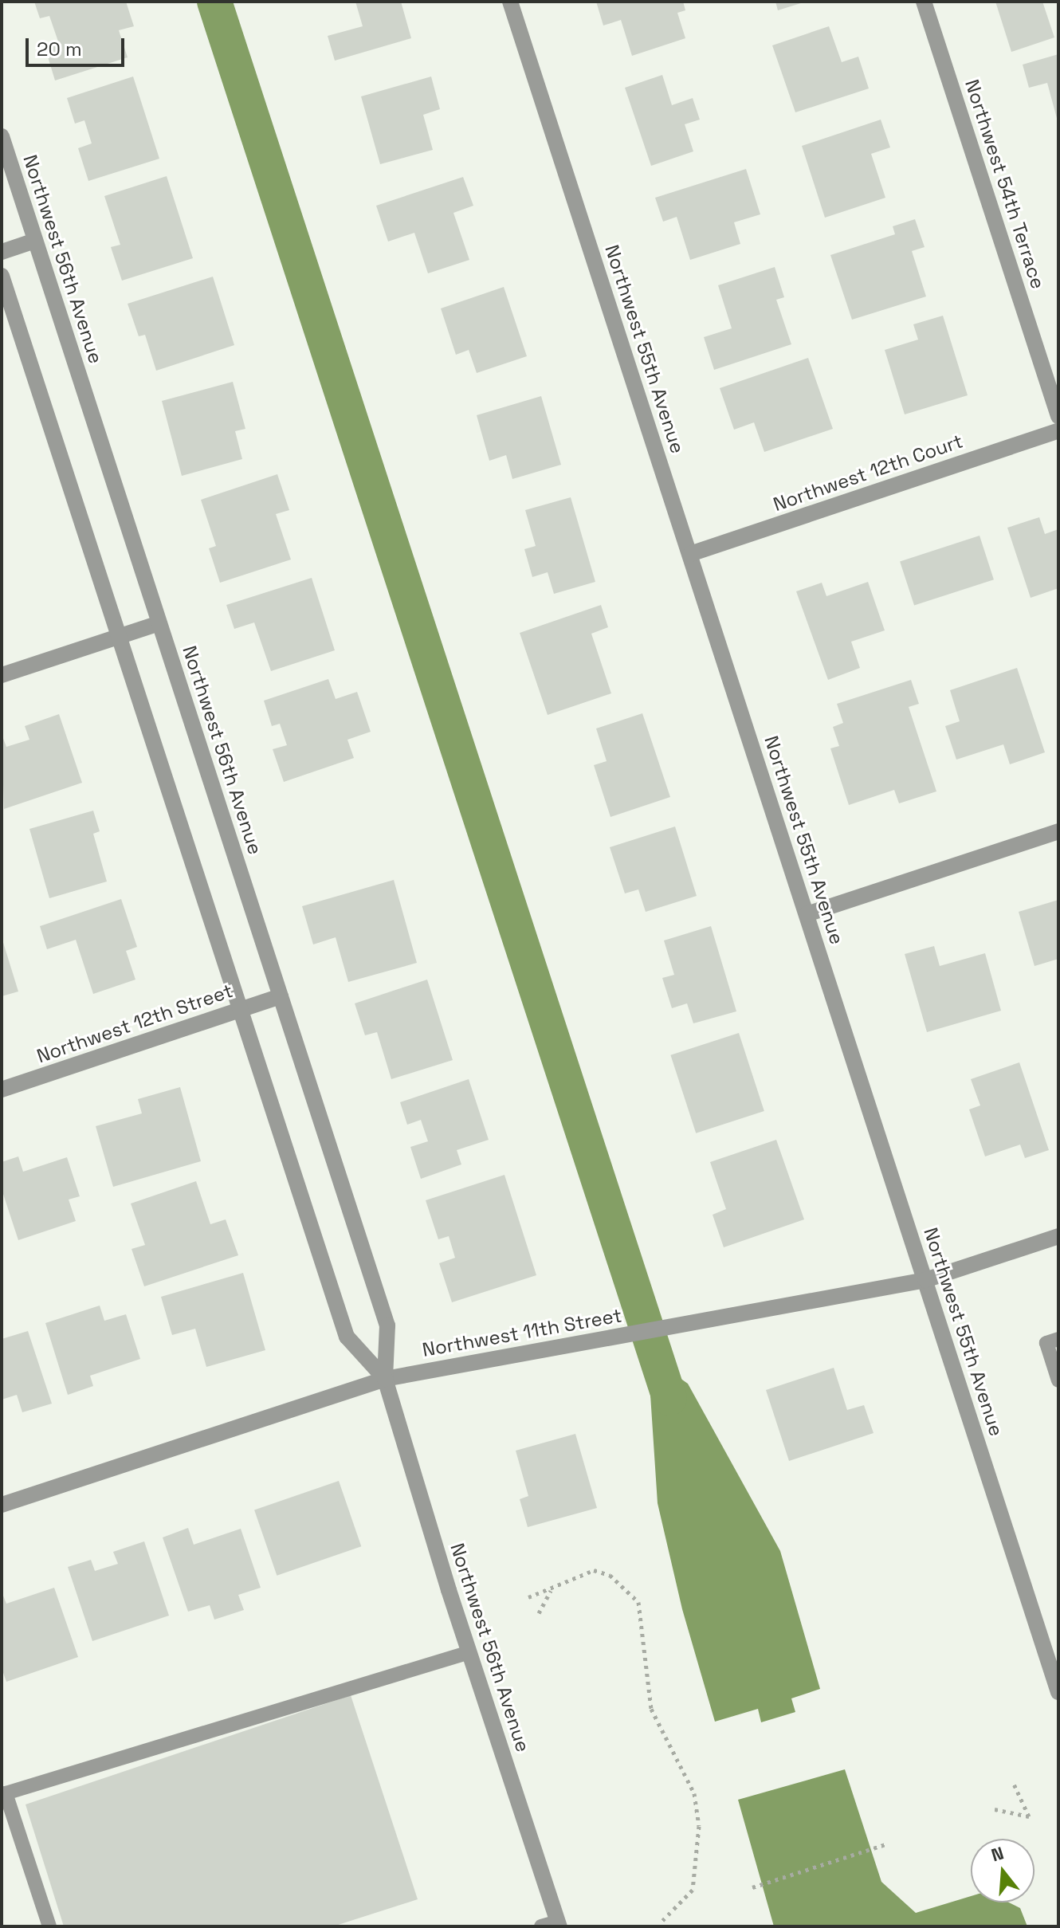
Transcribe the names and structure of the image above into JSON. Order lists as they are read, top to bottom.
{
  "streets": {
    "street": [
      "Northwest 54th Terrace",
      "Northwest 56th Avenue",
      "Northwest 55th Avenue",
      "Northwest 12th Court",
      "Northwest 12th Street",
      "Northwest 11th Street"
    ]
  },
  "crossings": [
    ["Northwest 56th Avenue", "Northwest 12th Street"],
    ["Northwest 56th Avenue", "Northwest 11th Street"],
    ["Northwest 55th Avenue", "Northwest 12th Court"],
    ["Northwest 55th Avenue", "Northwest 11th Street"]
  ],
  "scale_bar": "20 m",
  "north": "top"
}
